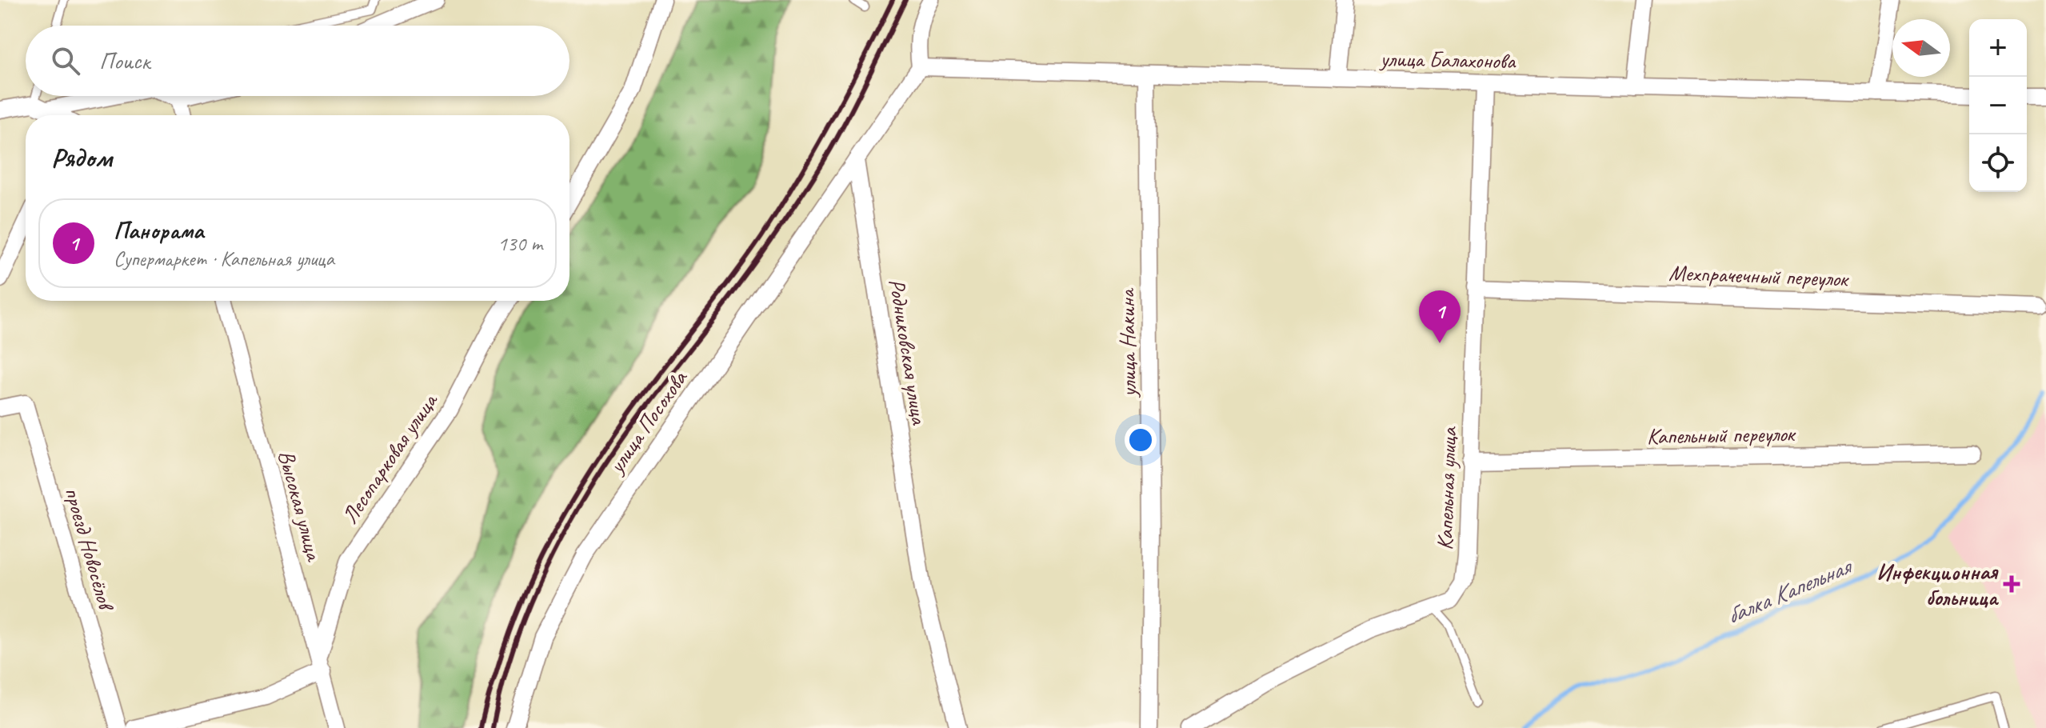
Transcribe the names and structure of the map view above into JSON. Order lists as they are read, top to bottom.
{
  "streets": {
    "street": [
      "улица Балахонова",
      "Мехпрачечный переулок",
      "улица Накина",
      "Родниковская улица",
      "улица Посохова",
      "Капельный переулок",
      "Лесопарковая улица",
      "Капельная улица",
      "Высокая улица",
      "проезд Новосёлов"
    ]
  },
  "crossings": [
    ["улица Балахонова", "улица Накина"],
    ["улица Балахонова", "Капельная улица"],
    ["Мехпрачечный переулок", "Капельная улица"],
    ["Родниковская улица", "улица Посохова"],
    ["Капельный переулок", "Капельная улица"],
    ["Лесопарковая улица", "Высокая улица"]
  ],
  "water": ["балка Капельная"],
  "places": {
    "health": ["Инфекционная больница"]
  },
  "north": "left",
  "page": {
    "map_buttons": ["+", "−"],
    "search": "Поиск",
    "heading": "Рядом",
    "list": [
      {
        "mark": "1",
        "name": "Панорама",
        "note": "Супермаркет · Капельная улица",
        "value": "130 m"
      }
    ],
    "pins": "1"
  }
}
